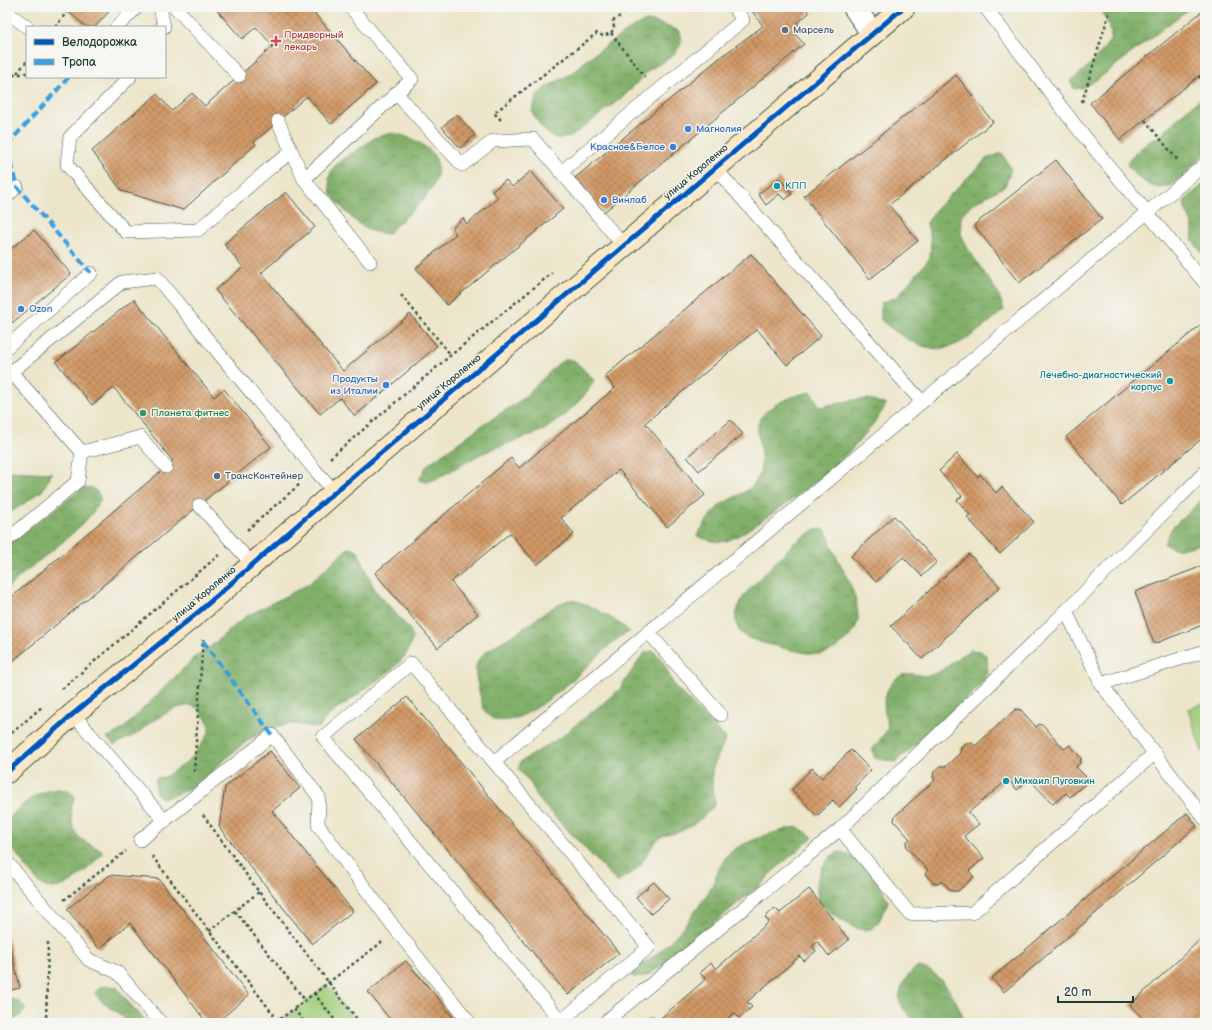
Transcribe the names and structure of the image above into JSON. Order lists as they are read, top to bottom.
{
  "streets": {
    "street": ["улица Короленко"]
  },
  "places": {
    "other": [
      "Марсель",
      "Магнолия",
      "Красное&Белое",
      "КПП",
      "Винлаб",
      "Ozon",
      "Лечебно-диагностический корпус",
      "Продукты из Италии",
      "Планета фитнес",
      "ТрансКонтейнер",
      "Михаил Пуговкин"
    ],
    "health": ["Придворный лекарь"]
  },
  "legend": ["Велодорожка", "Тропа"],
  "scale_bar": "20 m"
}
